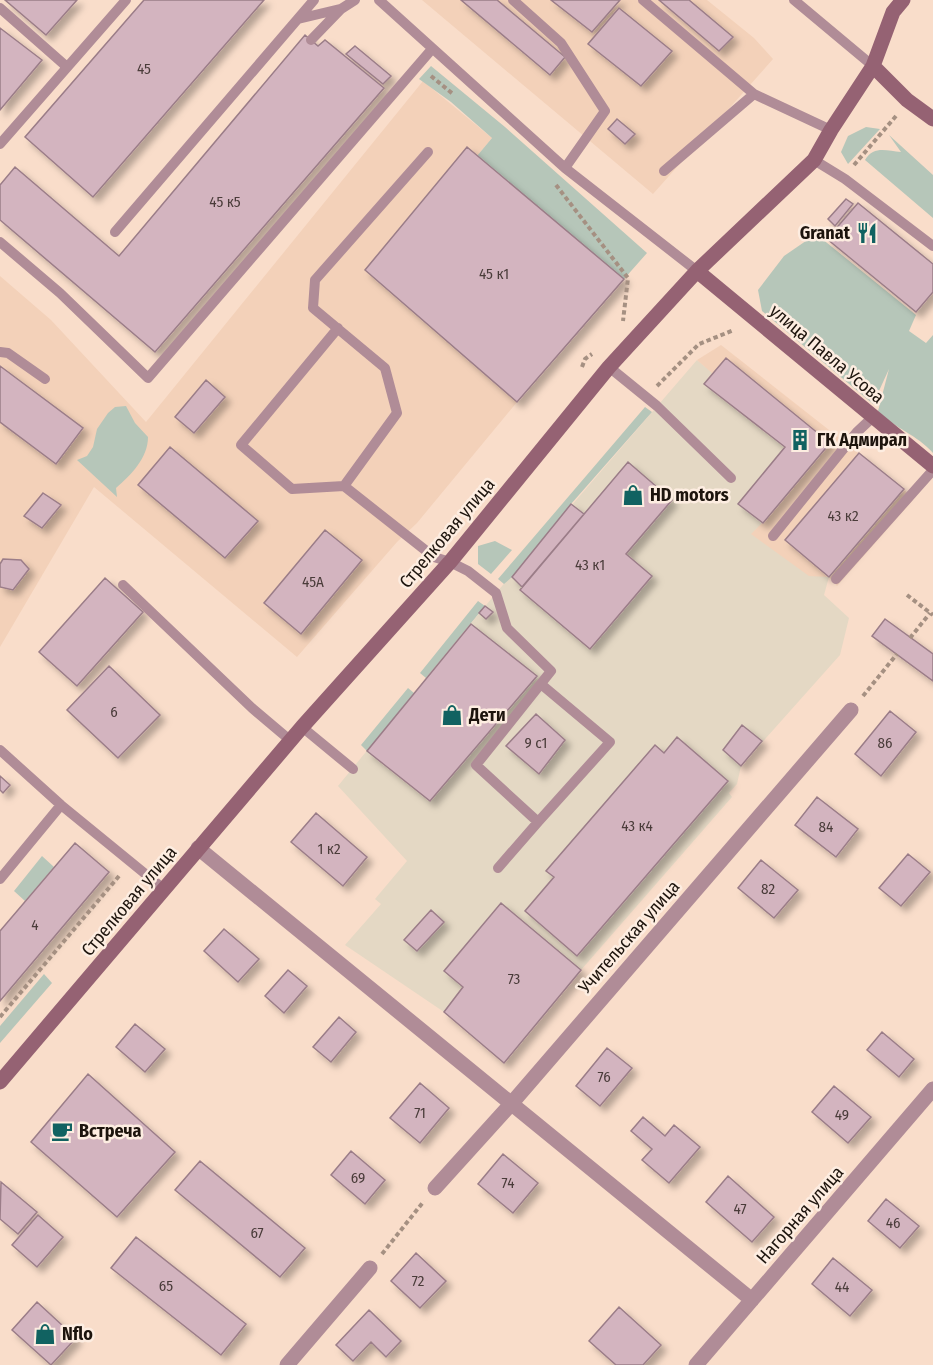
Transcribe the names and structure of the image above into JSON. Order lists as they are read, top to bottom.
{
  "streets": {
    "street": [
      "улица Павла Усова",
      "Стрелковая улица",
      "Учительская улица",
      "Нагорная улица"
    ]
  },
  "crossings": [
    ["улица Павла Усова", "Стрелковая улица"]
  ],
  "places": {
    "restaurant": ["Granat"],
    "building": ["ГК Адмирал"],
    "shop": ["HD motors", "Дети", "Nflo"],
    "cafe": ["Встреча"]
  },
  "house_numbers": [
    "45",
    "45 к5",
    "45 к1",
    "43 к2",
    "43 к1",
    "45А",
    "6",
    "9 с1",
    "86",
    "43 к4",
    "84",
    "1 к2",
    "82",
    "4",
    "73",
    "76",
    "71",
    "49",
    "69",
    "74",
    "47",
    "46",
    "67",
    "72",
    "65",
    "44"
  ]
}
